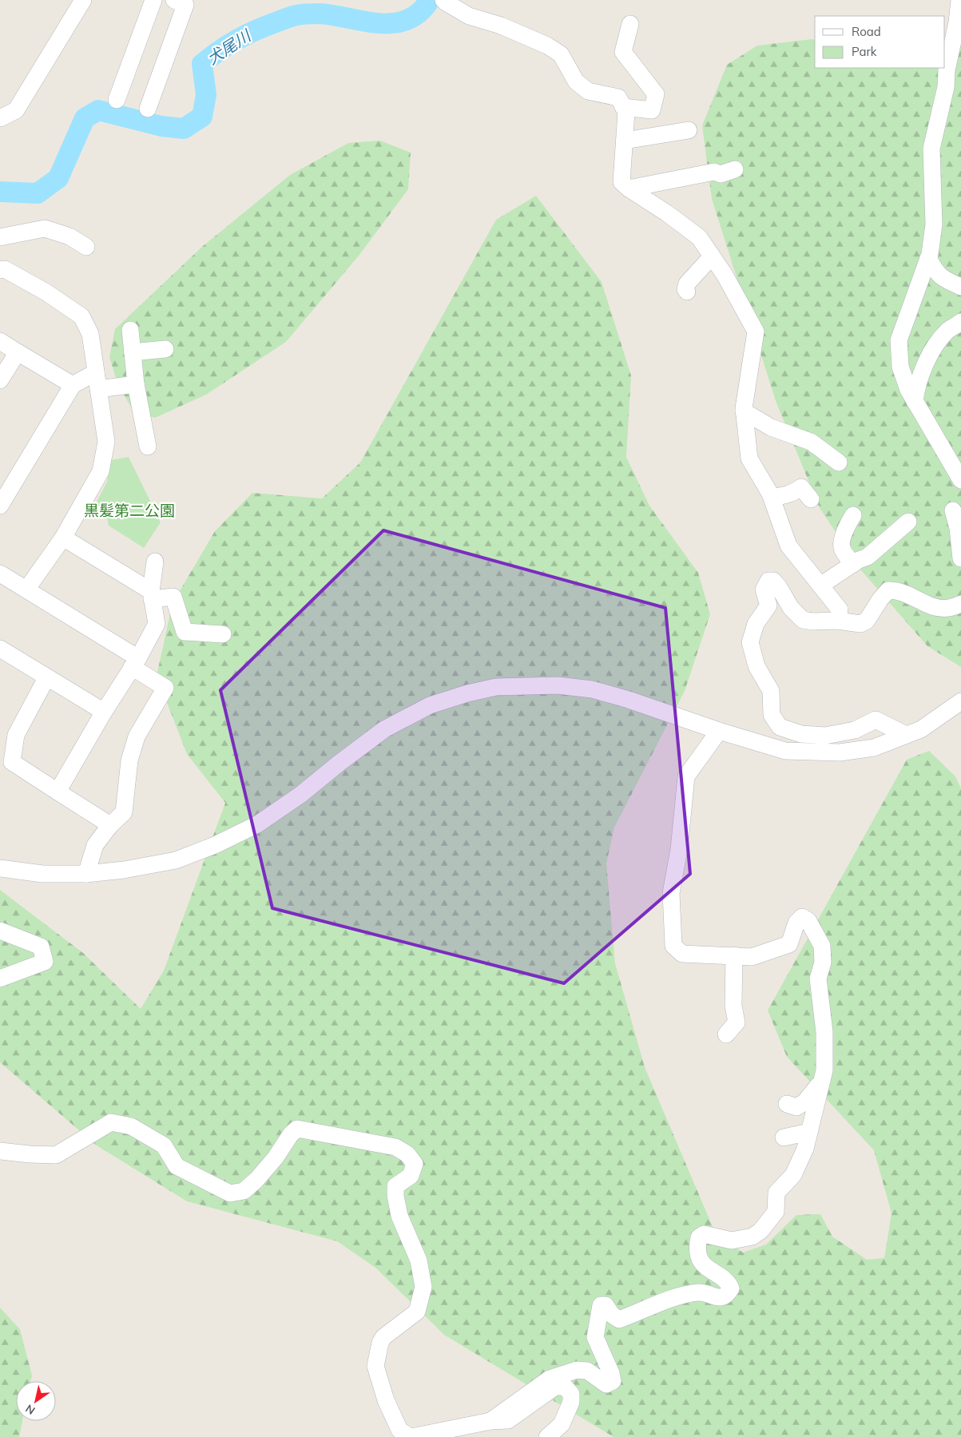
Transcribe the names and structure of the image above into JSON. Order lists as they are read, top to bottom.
{
  "water": ["犬尾川"],
  "parks": ["黒髪第二公園"],
  "legend": ["Road", "Park"],
  "north": "bottom left"
}
